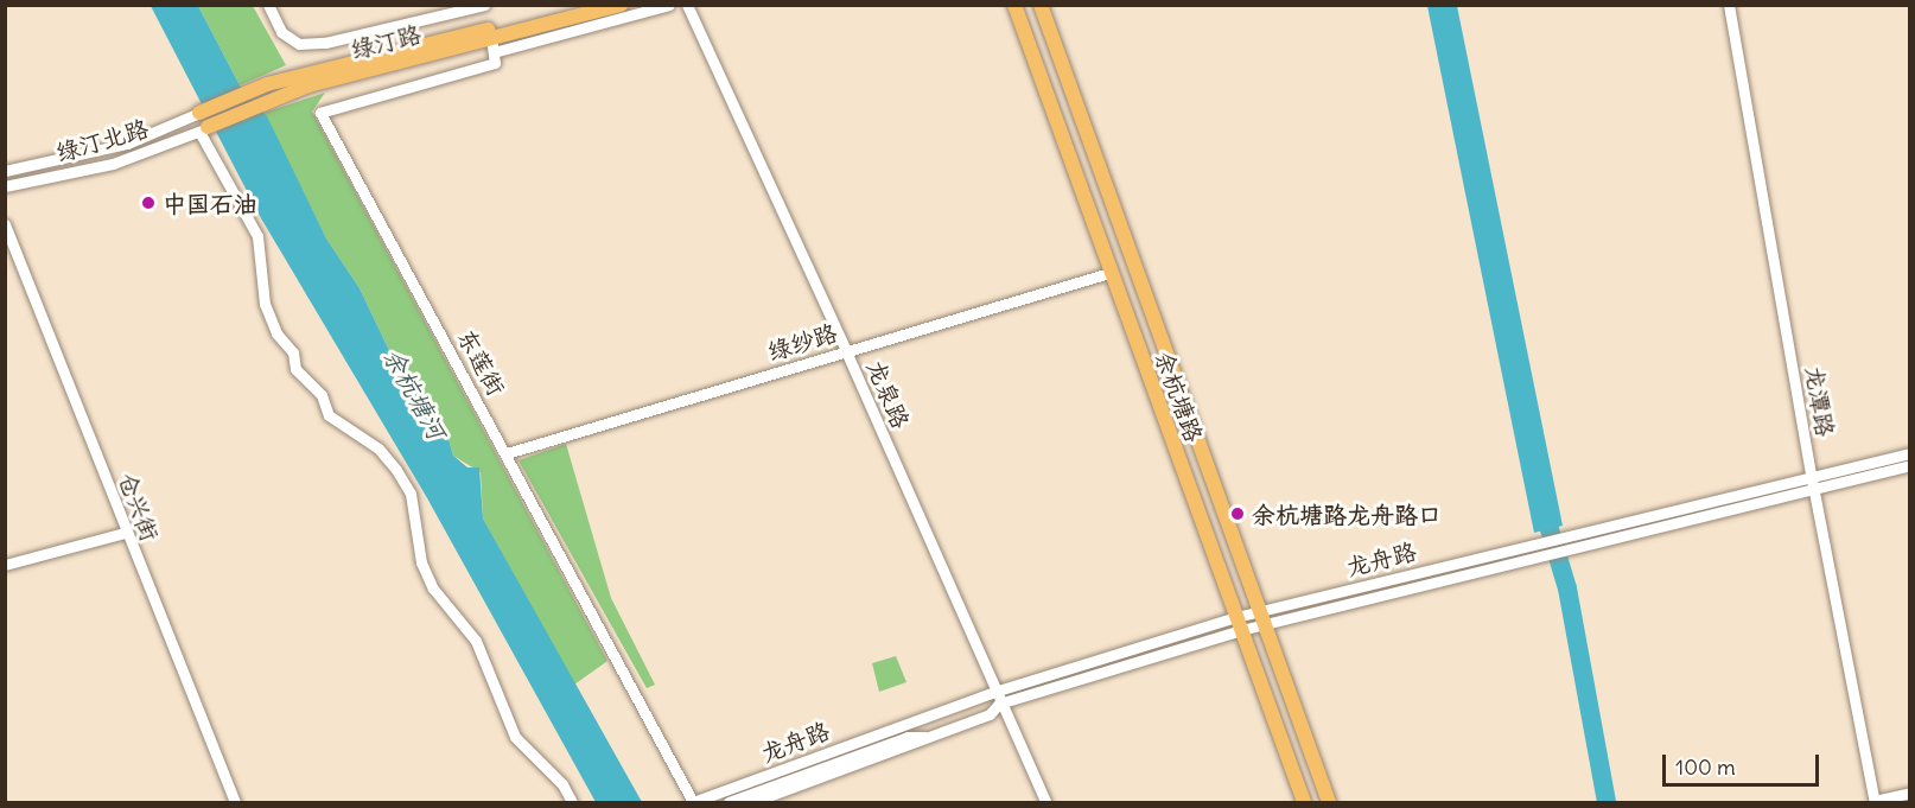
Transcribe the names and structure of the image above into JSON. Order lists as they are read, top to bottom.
{
  "streets": {
    "main road": ["绿汀路", "余杭塘路"],
    "street": [
      "绿汀北路",
      "绿纱路",
      "东莲街",
      "龙泉路",
      "龙潭路",
      "仓兴街",
      "龙舟路"
    ]
  },
  "crossings": [
    ["绿汀路", "绿汀北路"],
    ["绿汀路", "东莲街"],
    ["绿纱路", "东莲街"],
    ["绿纱路", "龙泉路"],
    ["绿纱路", "余杭塘路"],
    ["东莲街", "龙舟路"],
    ["龙泉路", "龙舟路"],
    ["余杭塘路", "龙舟路"],
    ["龙潭路", "龙舟路"]
  ],
  "water": ["余杭塘河"],
  "places": ["中国石油", "余杭塘路龙舟路口"],
  "scale_bar": "100 m"
}
